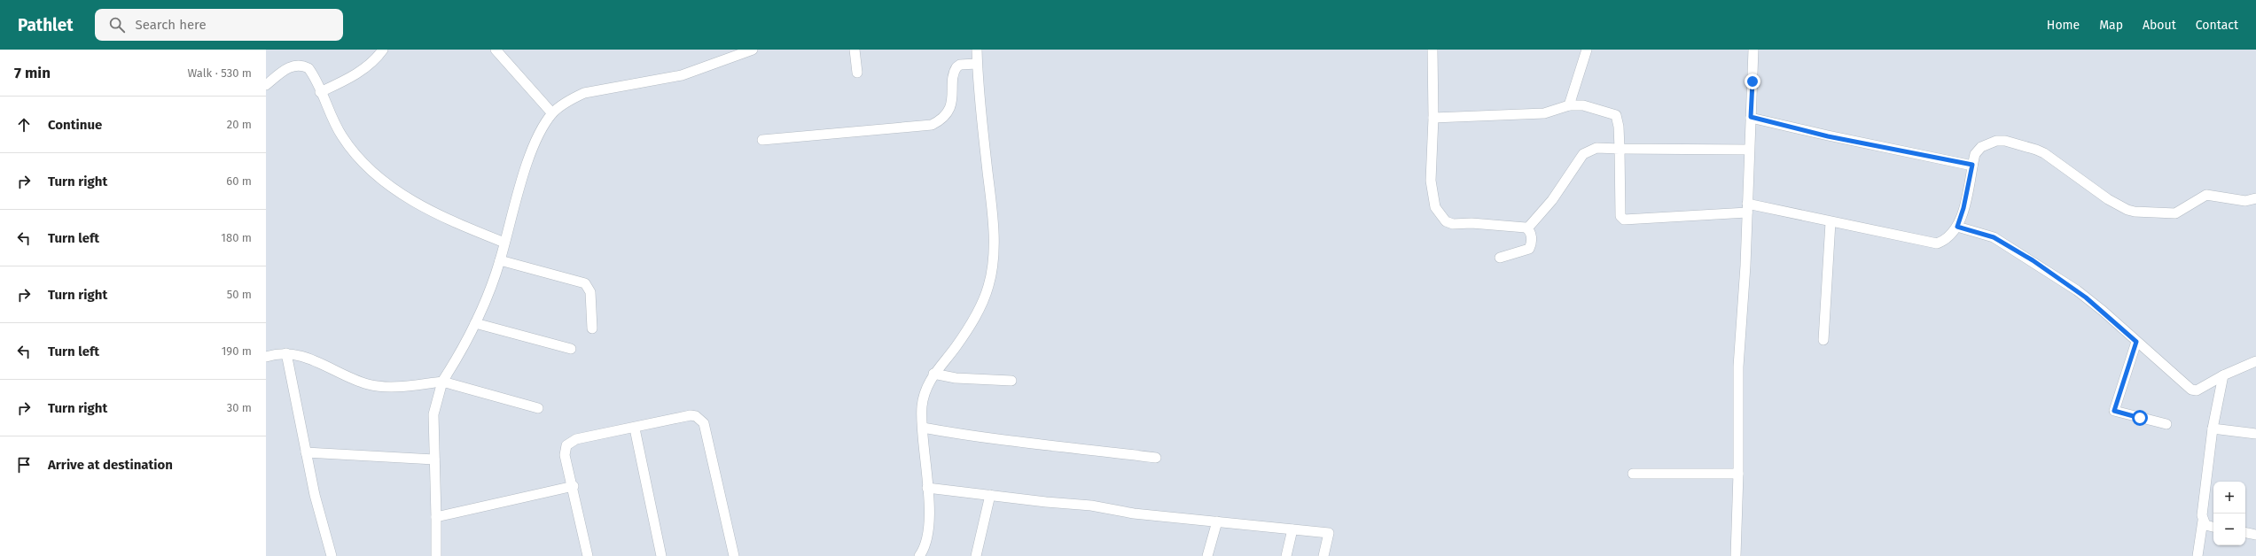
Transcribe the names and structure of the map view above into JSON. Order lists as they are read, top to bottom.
{
  "page": {
    "header": "Pathlet",
    "search": "Search here",
    "nav": [
      "Home",
      "Map",
      "About",
      "Contact"
    ],
    "heading": ["7 min", "Walk · 530 m"],
    "list": [
      ["Continue", "20 m"],
      ["Turn right", "60 m"],
      ["Turn left", "180 m"],
      ["Turn right", "50 m"],
      ["Turn left", "190 m"],
      ["Turn right", "30 m"],
      "Arrive at destination"
    ],
    "map_buttons": ["+", "−"]
  }
}
